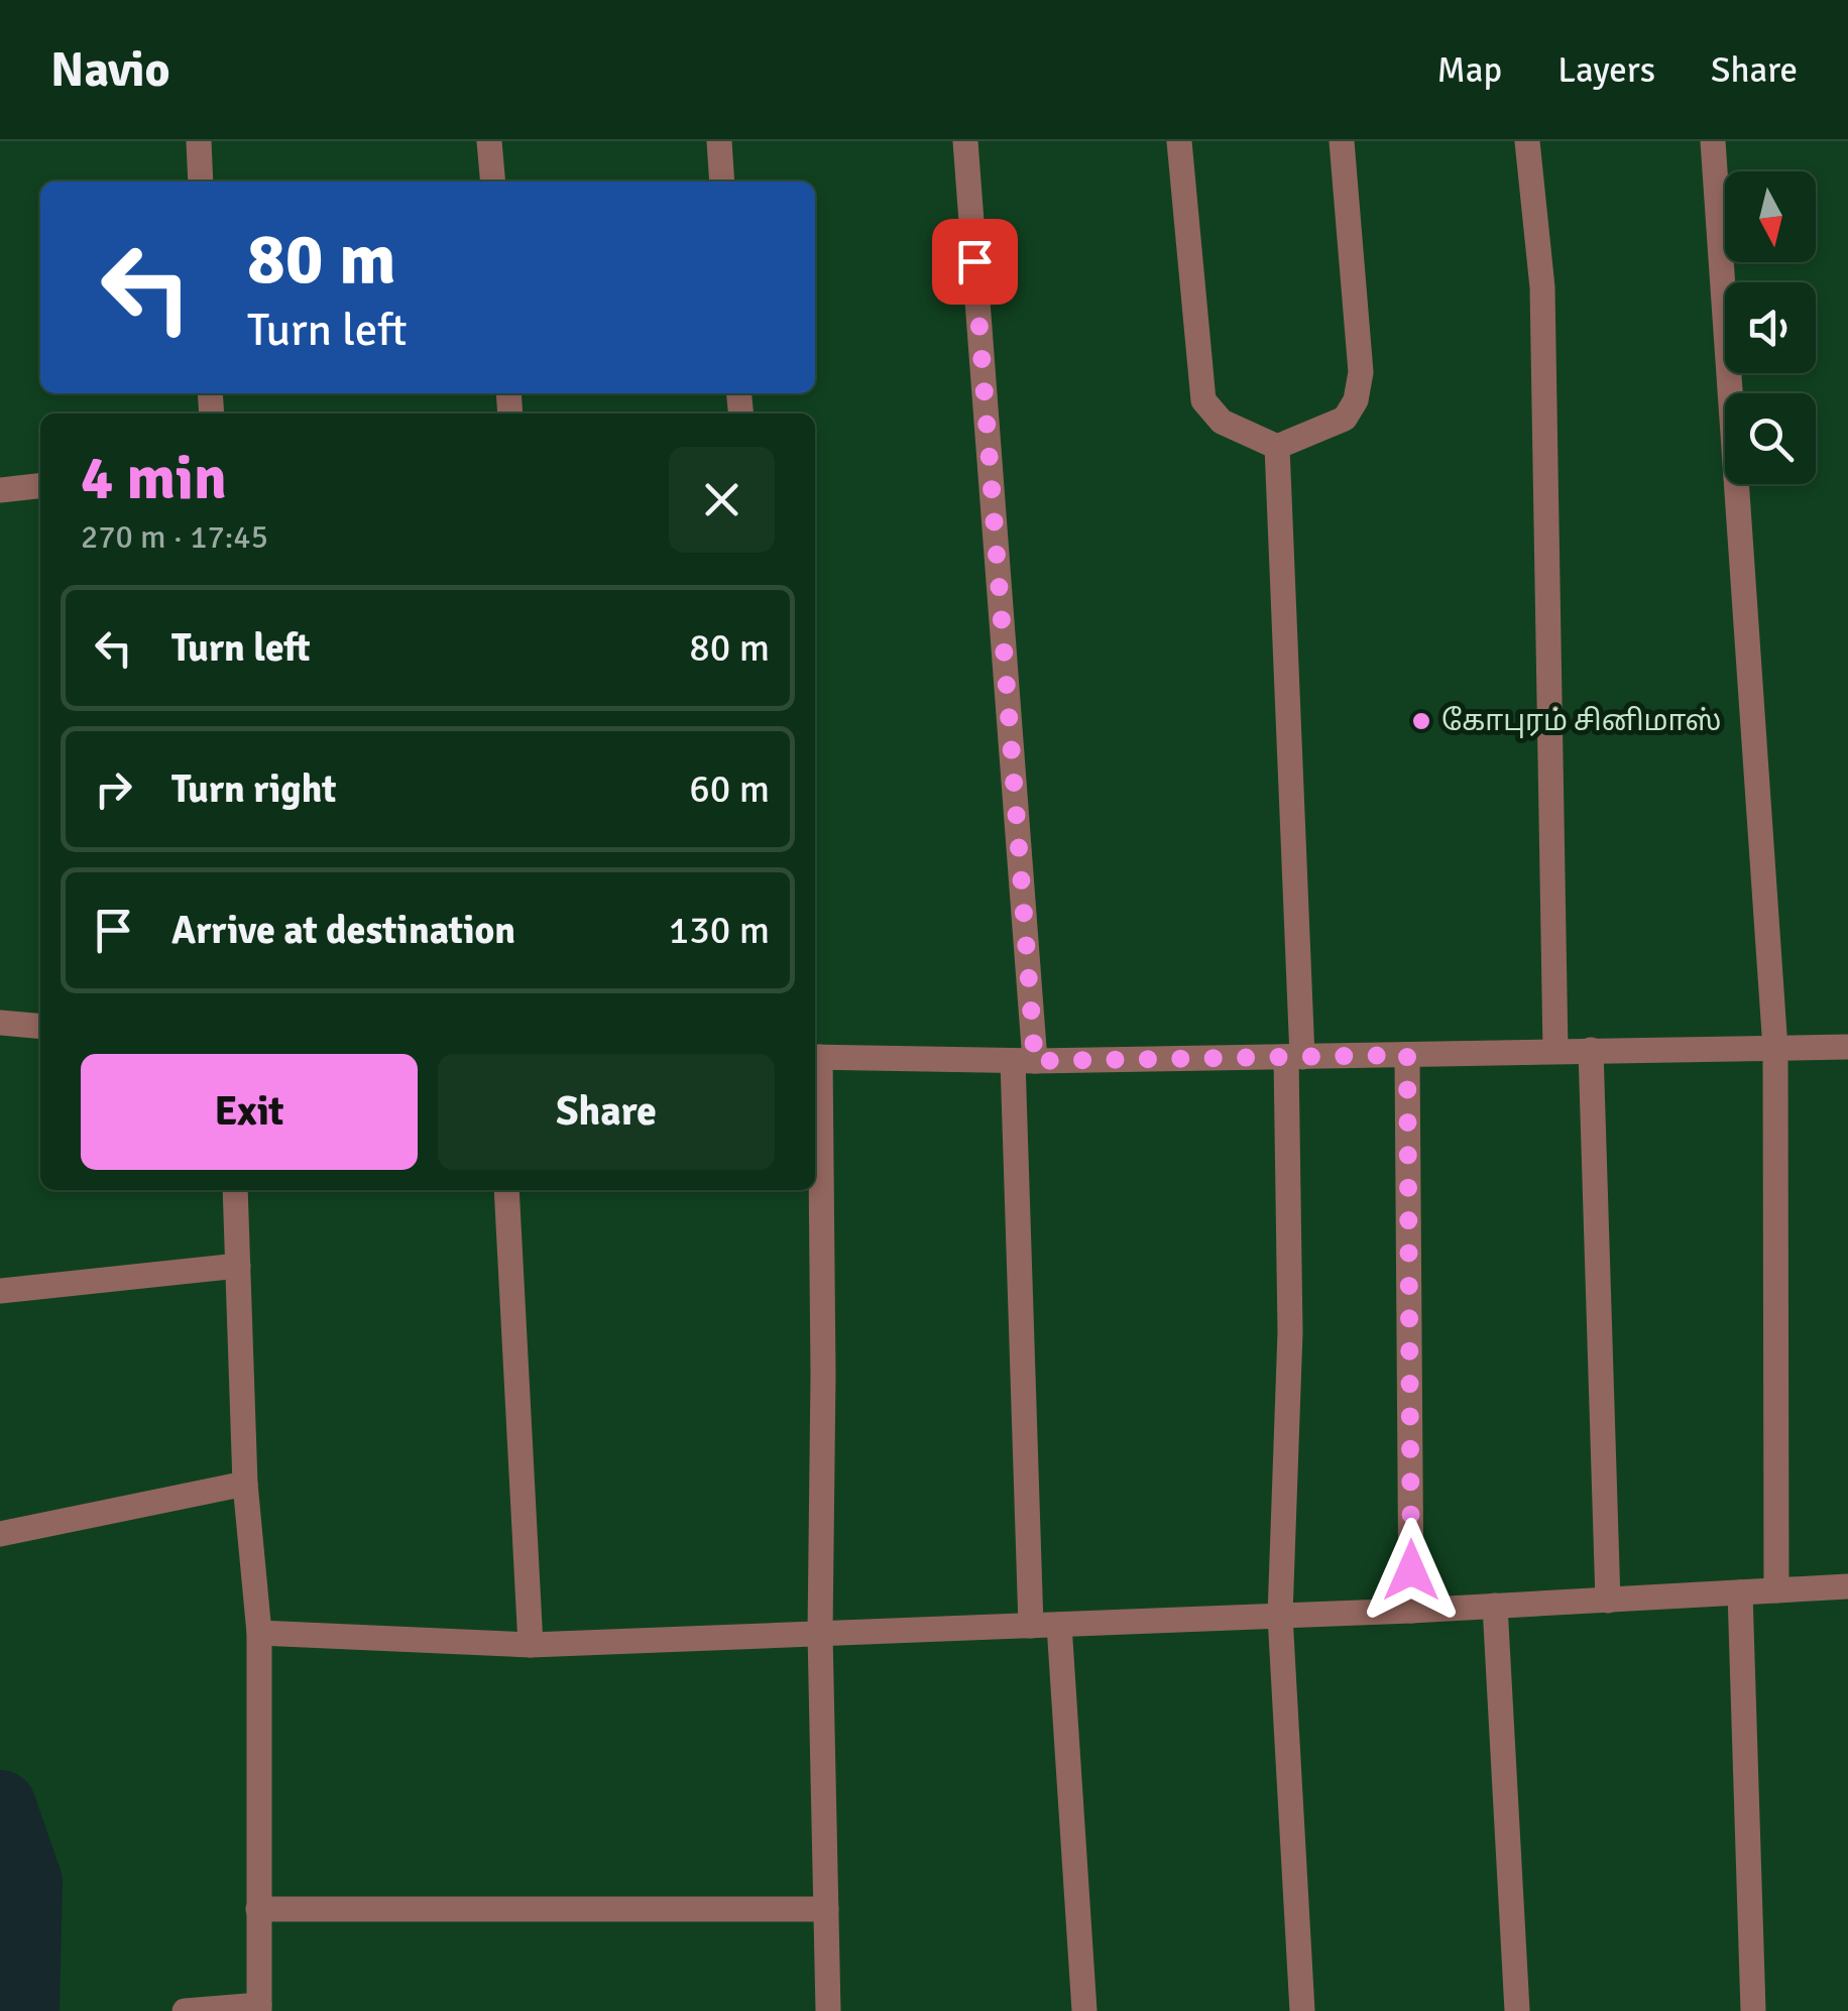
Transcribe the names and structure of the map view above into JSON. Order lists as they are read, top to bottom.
{
  "places": ["கோபுரம் சினிமாஸ்"],
  "north": "bottom",
  "page": {
    "header": "Navio",
    "nav": ["Map", "Layers", "Share"],
    "turn": ["80 m", "Turn left"],
    "heading": ["4 min", "270 m · 17:45"],
    "list": [
      {
        "name": "Turn left",
        "value": "80 m"
      },
      {
        "name": "Turn right",
        "value": "60 m"
      },
      {
        "name": "Arrive at destination",
        "value": "130 m"
      }
    ],
    "buttons": ["Exit", "Share"]
  }
}
